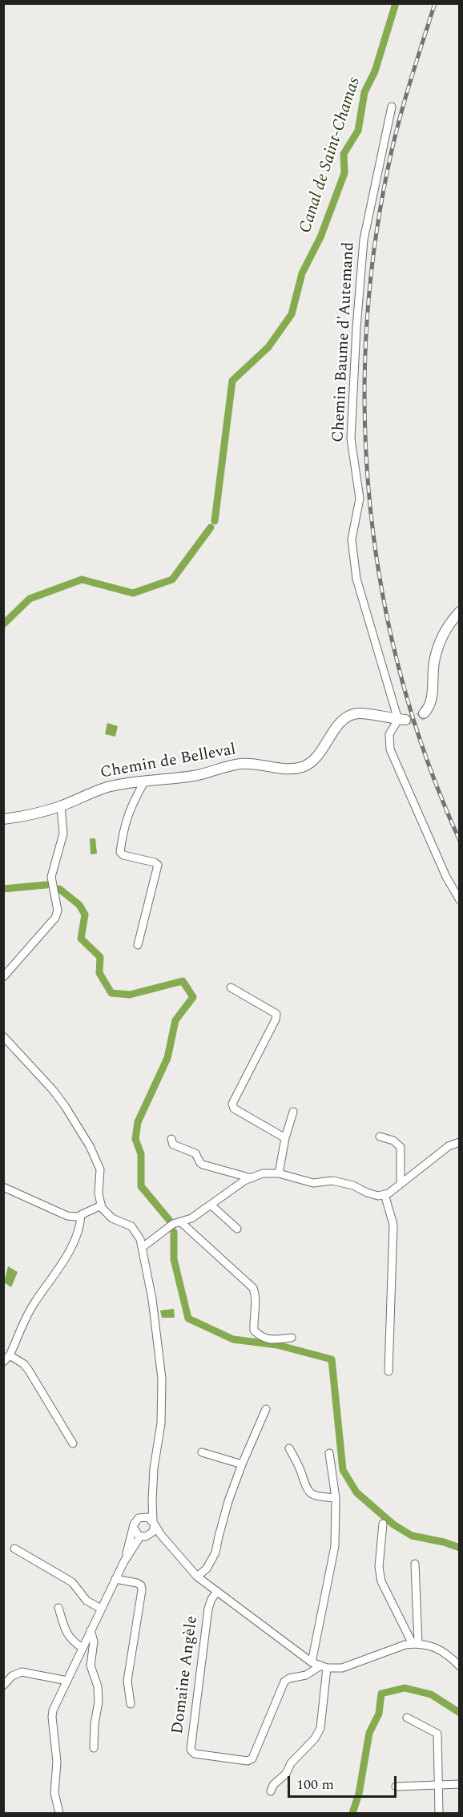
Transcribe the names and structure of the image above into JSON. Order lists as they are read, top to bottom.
{
  "streets": {
    "street": ["Chemin Baume d'Autemand", "Chemin de Belleval", "Domaine Angèle"]
  },
  "crossings": [
    ["Chemin Baume d'Autemand", "Chemin de Belleval"]
  ],
  "water": ["Canal de Saint-Chamas"],
  "scale_bar": "100 m"
}
